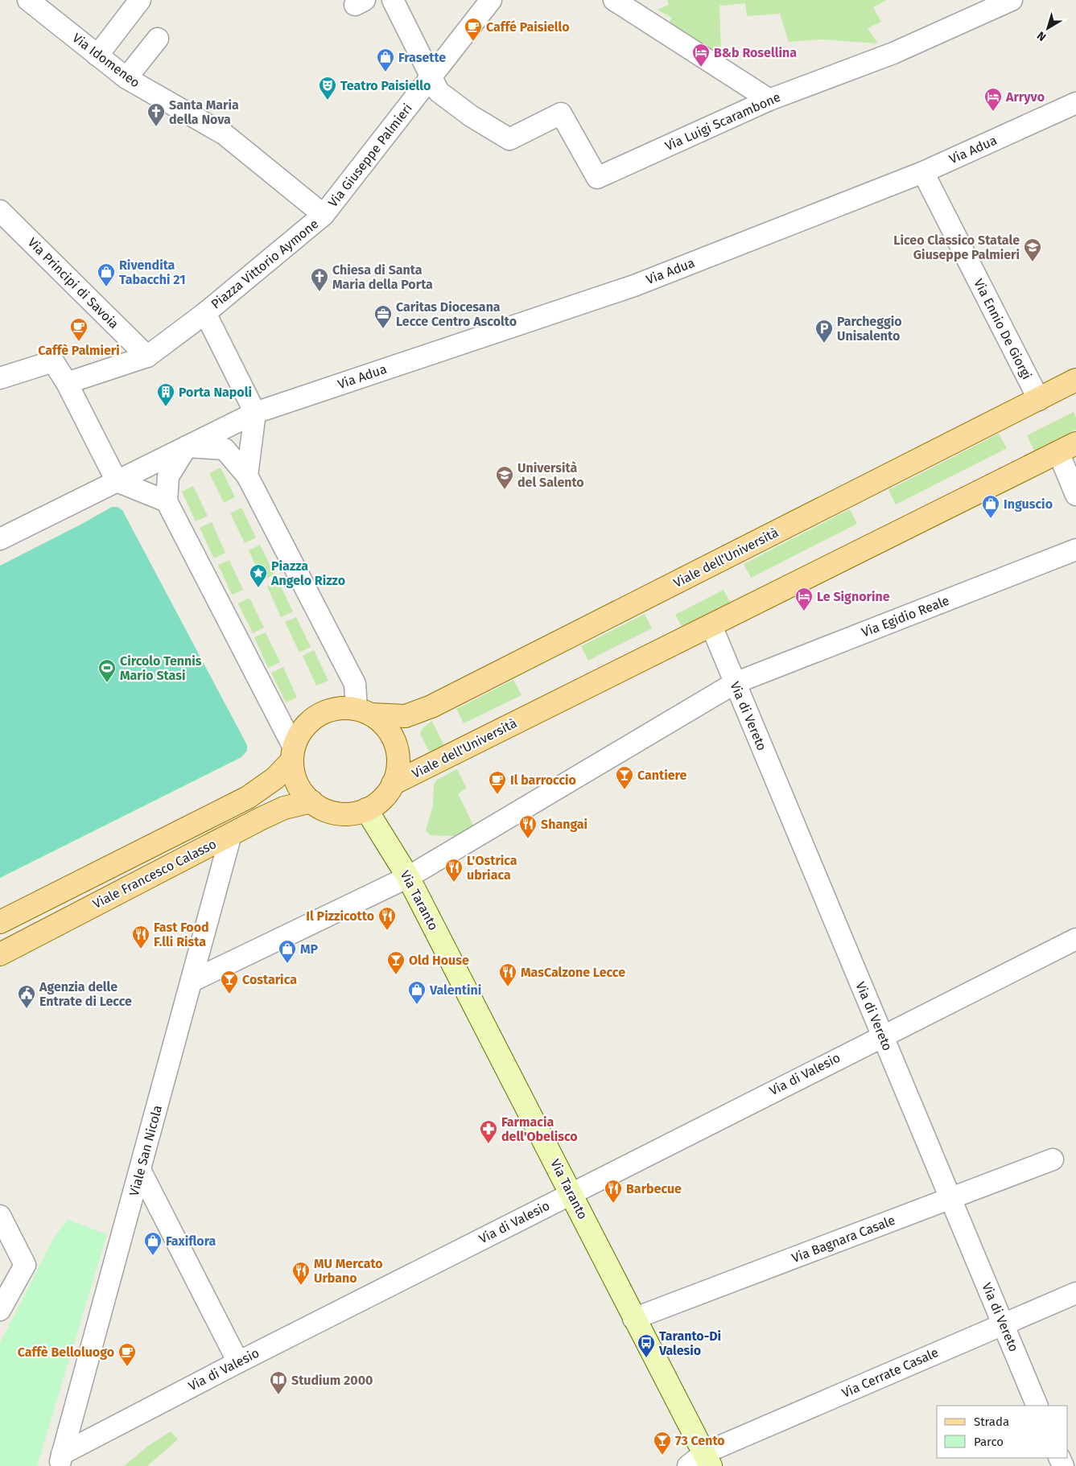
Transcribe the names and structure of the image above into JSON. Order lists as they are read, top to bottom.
{
  "streets": {
    "main road": ["Viale dell'Università", "Viale Francesco Calasso", "Via Taranto"],
    "street": [
      "Via Idomeneo",
      "Via Luigi Scarambone",
      "Via Adua",
      "Via Giuseppe Palmieri",
      "Piazza Vittorio Aymone",
      "Via Principi di Savoia",
      "Via Ennio De Giorgi",
      "Via Egidio Reale",
      "Via di Vereto",
      "Via di Valesio",
      "Viale San Nicola",
      "Via Bagnara Casale",
      "Via Cerrate Casale"
    ]
  },
  "crossings": [
    ["Via Idomeneo", "Via Giuseppe Palmieri"],
    ["Via Idomeneo", "Piazza Vittorio Aymone"],
    ["Via Luigi Scarambone", "Via Giuseppe Palmieri"],
    ["Via Adua", "Piazza Vittorio Aymone"],
    ["Via Adua", "Via Ennio De Giorgi"],
    ["Via Giuseppe Palmieri", "Piazza Vittorio Aymone"],
    ["Piazza Vittorio Aymone", "Via Principi di Savoia"],
    ["Via Ennio De Giorgi", "Viale dell'Università"],
    ["Viale dell'Università", "Via di Vereto"],
    ["Viale dell'Università", "Viale Francesco Calasso"],
    ["Viale dell'Università", "Via Taranto"],
    ["Via Egidio Reale", "Via di Vereto"],
    ["Via di Vereto", "Via di Valesio"],
    ["Via di Vereto", "Via Bagnara Casale"],
    ["Via di Vereto", "Via Cerrate Casale"],
    ["Viale Francesco Calasso", "Via Taranto"],
    ["Viale Francesco Calasso", "Viale San Nicola"],
    ["Via Taranto", "Via di Valesio"],
    ["Via Taranto", "Via Bagnara Casale"],
    ["Via Taranto", "Via Cerrate Casale"],
    ["Via di Valesio", "Viale San Nicola"]
  ],
  "places": {
    "cafe": [
      "Caffé Paisiello",
      "Caffè Palmieri",
      "Il barroccio",
      "Caffè Belloluogo"
    ],
    "hotel": ["B&b Rosellina", "Arryvo", "Le Signorine"],
    "shop": [
      "Frasette",
      "Rivendita Tabacchi 21",
      "Inguscio",
      "MP",
      "Valentini",
      "Faxiflora"
    ],
    "theatre": ["Teatro Paisiello"],
    "church": ["Santa Maria della Nova", "Chiesa di Santa Maria della Porta"],
    "school or university": ["Liceo Classico Statale Giuseppe Palmieri", "Università del Salento"],
    "office": ["Caritas Diocesana Lecce Centro Ascolto"],
    "parking": ["Parcheggio Unisalento"],
    "building": ["Porta Napoli"],
    "place": ["Piazza Angelo Rizzo"],
    "sports": ["Circolo Tennis Mario Stasi"],
    "bar": [
      "Cantiere",
      "Old House",
      "Costarica",
      "73 Cento"
    ],
    "restaurant": [
      "Shangai",
      "L'Ostrica ubriaca",
      "Il Pizzicotto",
      "Fast Food F.lli Rista",
      "MasCalzone Lecce",
      "Barbecue",
      "MU Mercato Urbano"
    ],
    "public building": ["Agenzia delle Entrate di Lecce"],
    "pharmacy": ["Farmacia dell'Obelisco"],
    "bus stop": ["Taranto-Di Valesio"],
    "library": ["Studium 2000"]
  },
  "legend": ["Strada", "Parco"],
  "north": "bottom left"
}
